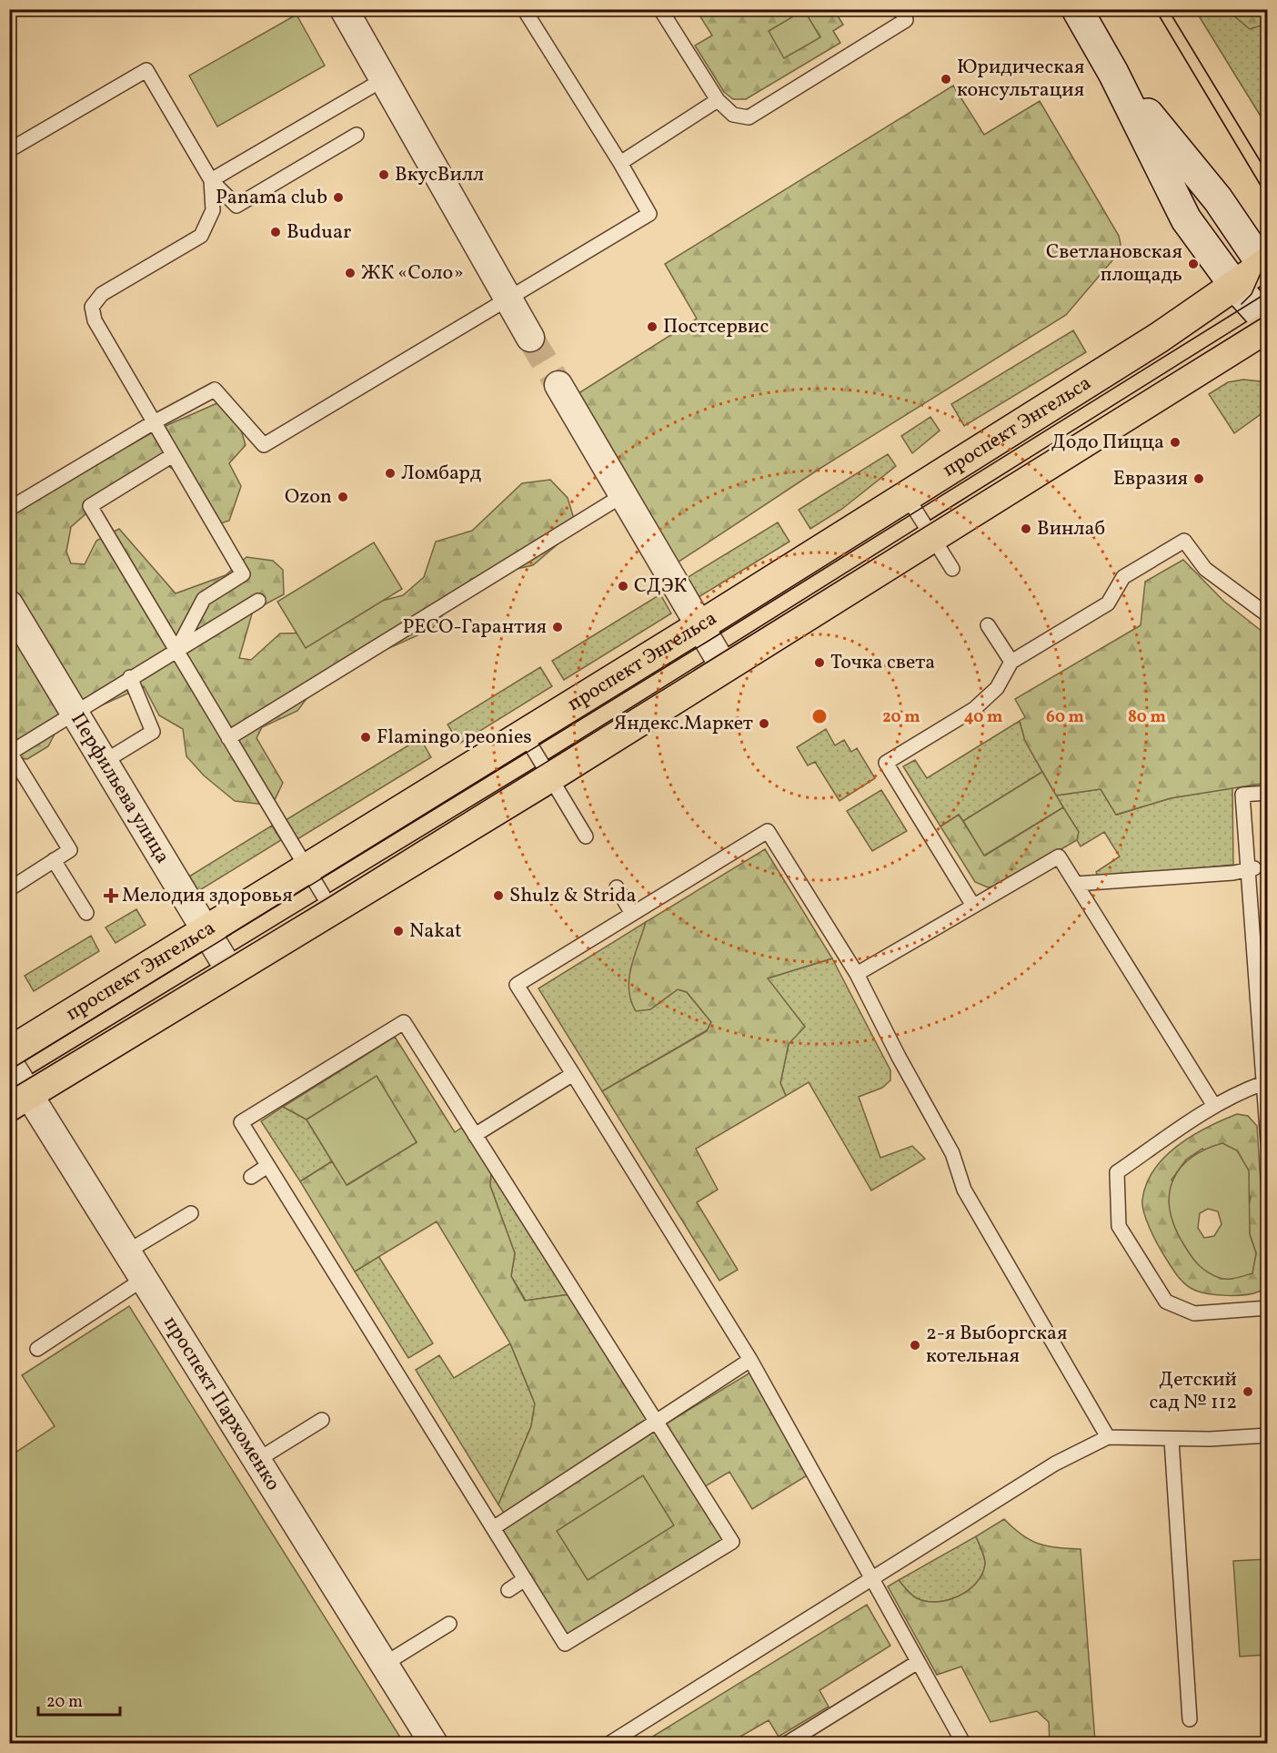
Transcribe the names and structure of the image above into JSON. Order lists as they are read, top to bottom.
{
  "streets": {
    "main road": ["проспект Энгельса"],
    "street": ["Перфильева улица", "проспект Пархоменко"]
  },
  "crossings": [
    ["проспект Энгельса", "Перфильева улица"]
  ],
  "places": {
    "other": [
      "Юридическая консультация",
      "ВкусВилл",
      "Panama club",
      "Buduar",
      "Светлановская площадь",
      "ЖК «Соло»",
      "Постсервис",
      "Додо Пицца",
      "Ломбард",
      "Евразия",
      "Ozon",
      "Винлаб",
      "СДЭК",
      "РЕСО-Гарантия",
      "Точка света",
      "Яндекс.Маркет",
      "Flamingo peonies",
      "Shulz & Strida",
      "Nakat",
      "2-я Выборгская котельная",
      "Детский сад № 112"
    ],
    "health": ["Мелодия здоровья"]
  },
  "scale_bar": "20 m",
  "rings": [
    "20 m",
    "40 m",
    "60 m",
    "80 m"
  ]
}
